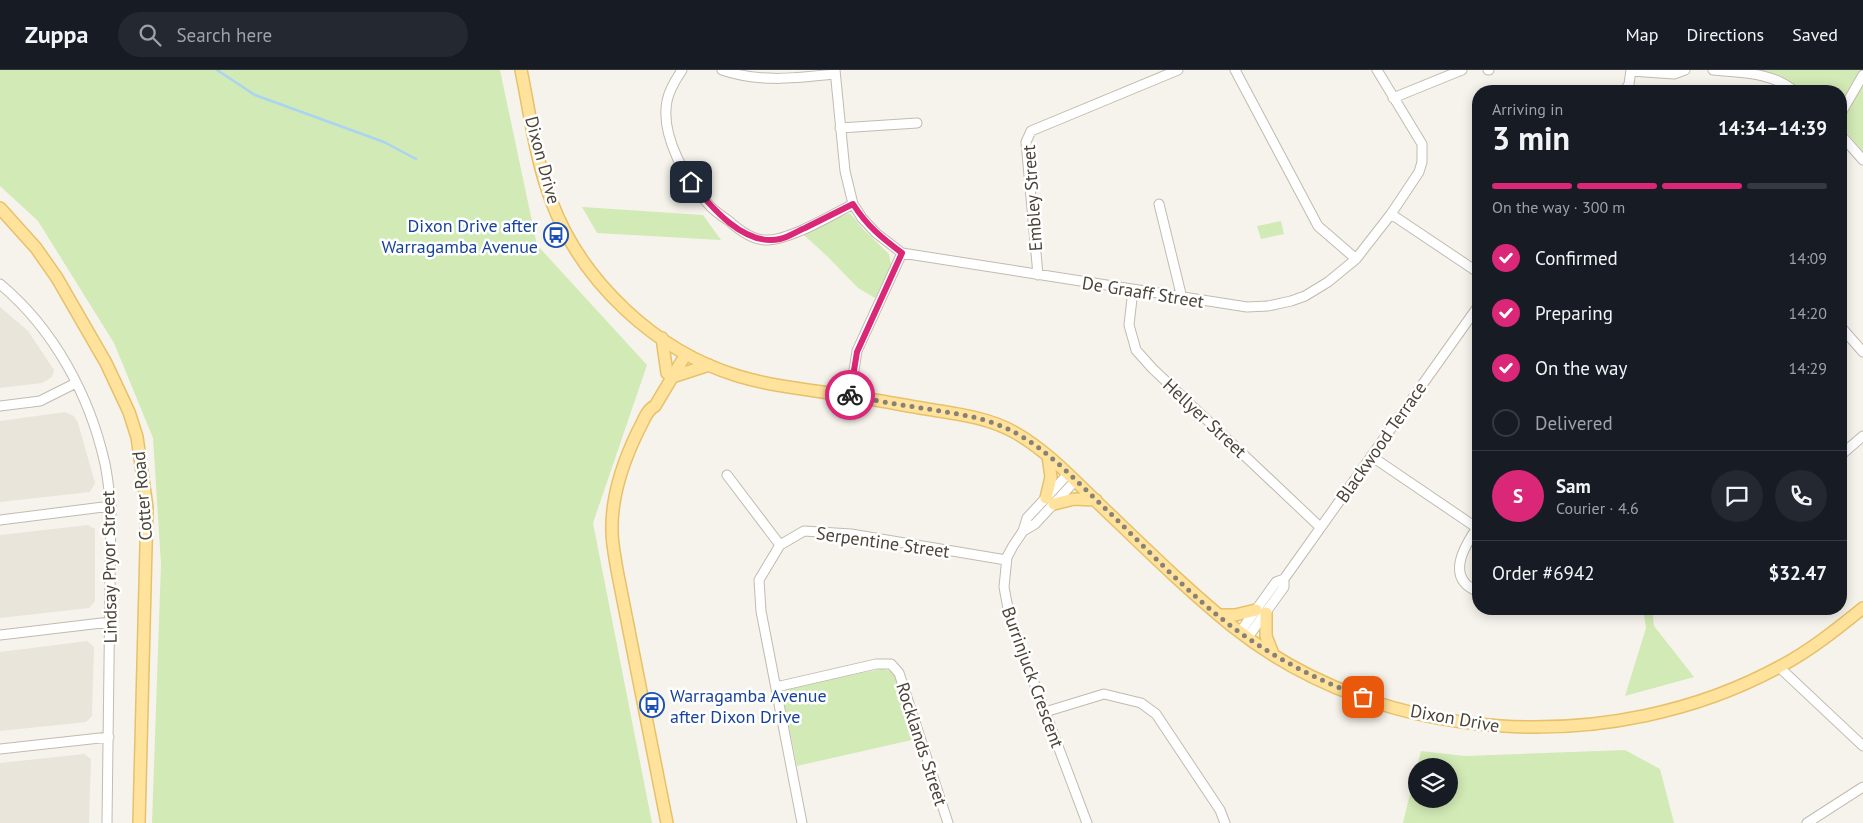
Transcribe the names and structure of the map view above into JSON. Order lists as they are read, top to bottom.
{
  "streets": {
    "main road": ["Dixon Drive", "Cotter Road"],
    "street": [
      "Embley Street",
      "De Graaff Street",
      "Hellyer Street",
      "Blackwood Terrace",
      "Serpentine Street",
      "Lindsay Pryor Street",
      "Burrinjuck Crescent",
      "Rocklands Street"
    ]
  },
  "crossings": [
    ["Dixon Drive", "Blackwood Terrace"],
    ["Dixon Drive", "Burrinjuck Crescent"],
    ["Embley Street", "De Graaff Street"],
    ["De Graaff Street", "Hellyer Street"],
    ["Hellyer Street", "Blackwood Terrace"],
    ["Serpentine Street", "Burrinjuck Crescent"],
    ["Serpentine Street", "Rocklands Street"]
  ],
  "places": {
    "bus stop": ["Dixon Drive after Warragamba Avenue", "Warragamba Avenue after Dixon Drive"]
  },
  "page": {
    "header": "Zuppa",
    "search": "Search here",
    "nav": ["Map", "Directions", "Saved"],
    "heading": ["3 min", "Arriving in", "14:34–14:39"],
    "panel": [
      "Sam",
      "Courier · 4.6",
      "Order #6942",
      "$32.47"
    ],
    "bar": "On the way · 300 m",
    "list": [
      ["Confirmed", "14:09"],
      ["Preparing", "14:20"],
      ["On the way", "14:29"],
      "Delivered"
    ],
    "round": "S"
  }
}
